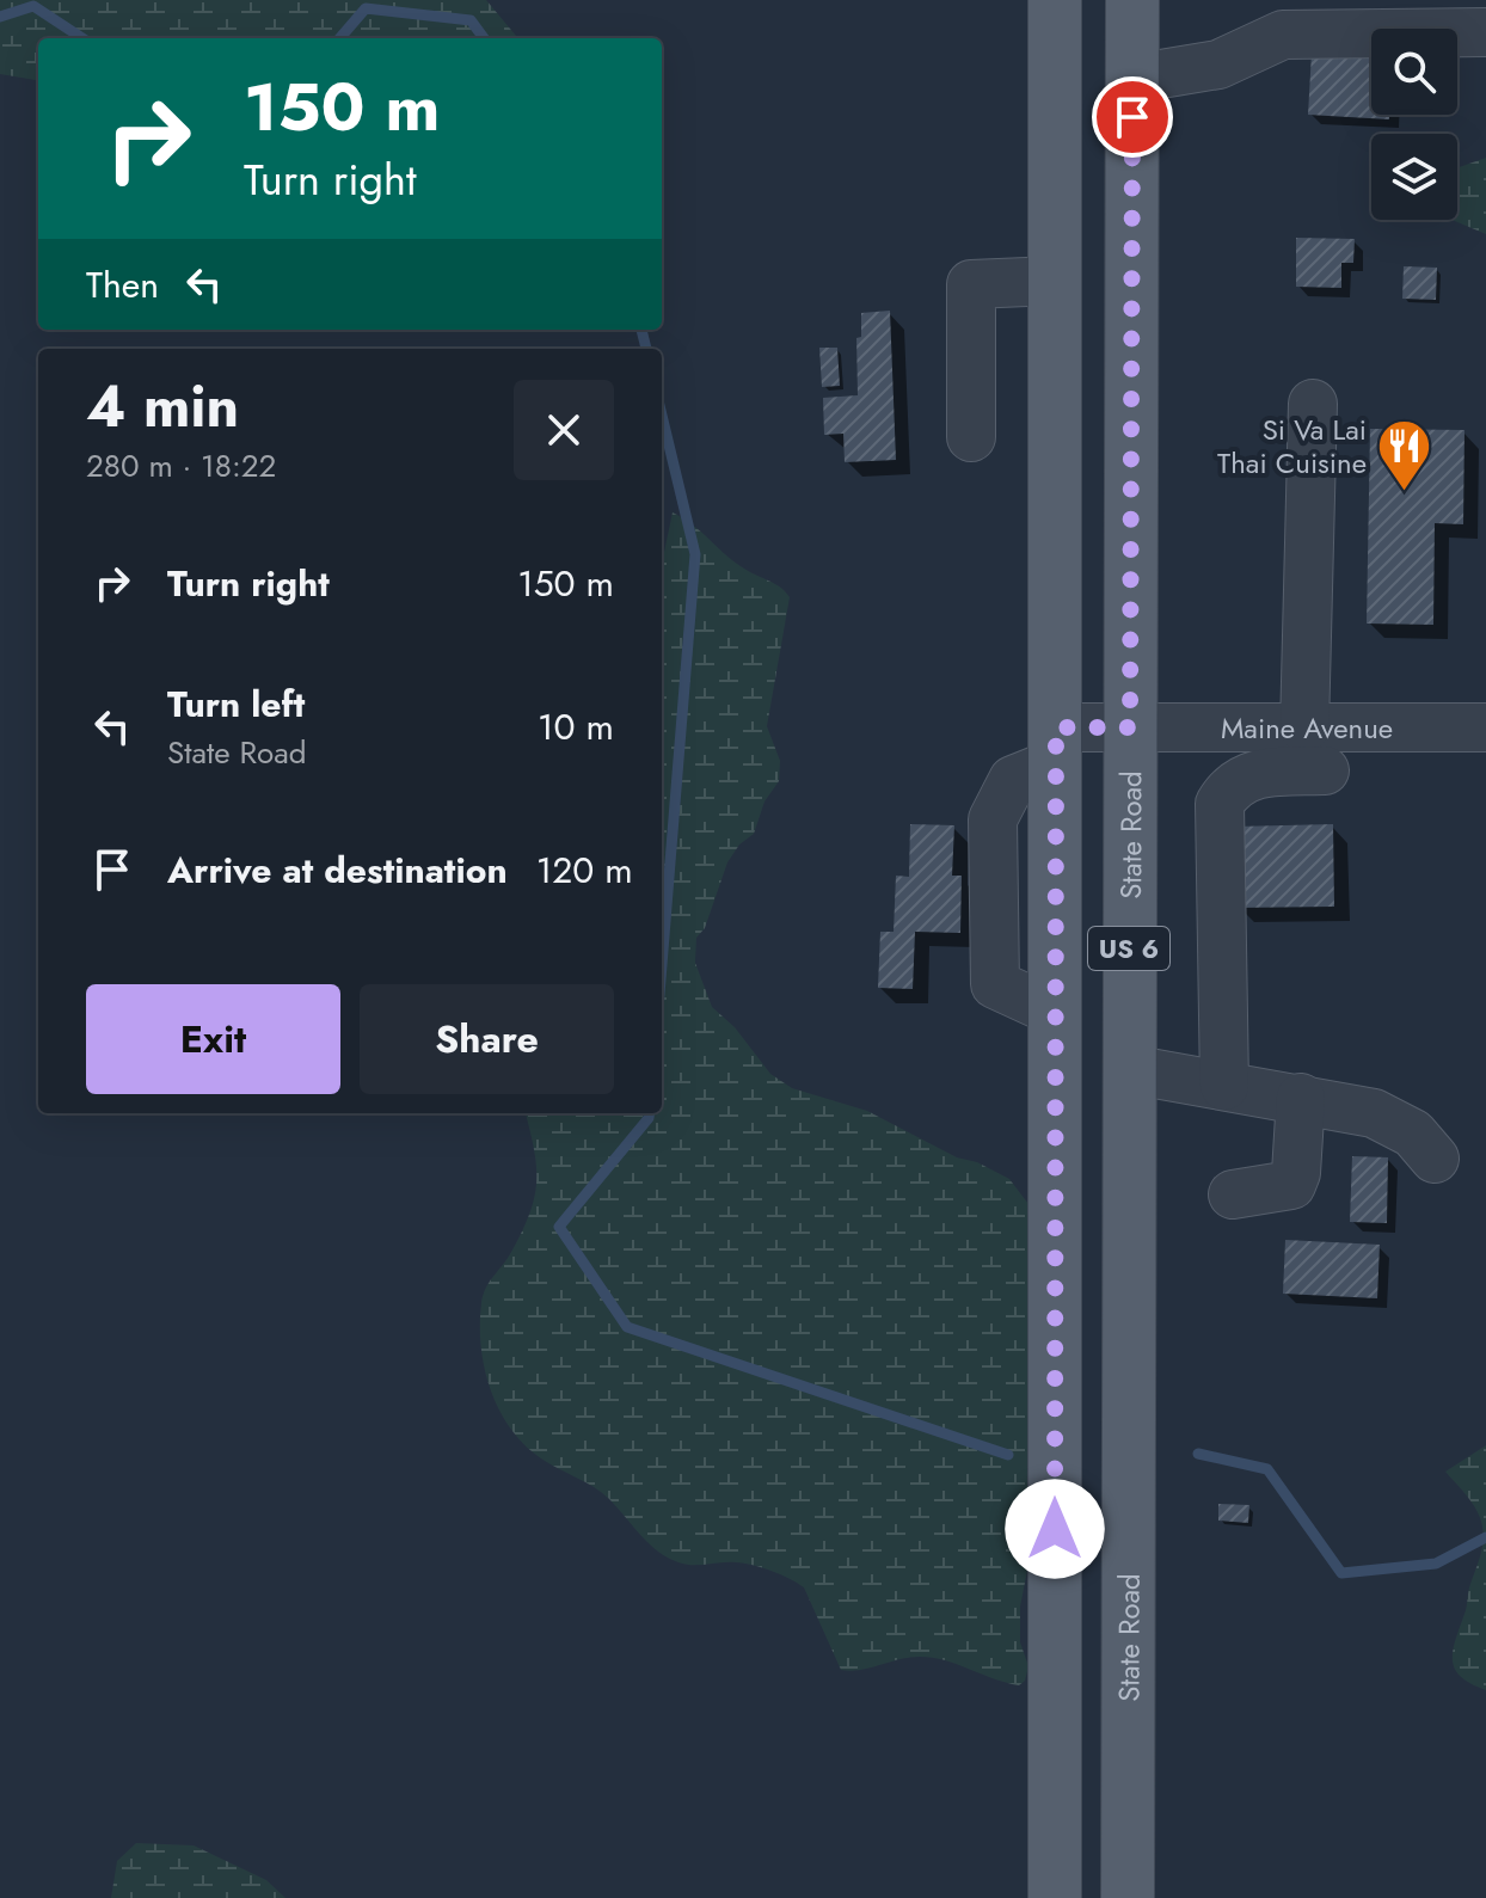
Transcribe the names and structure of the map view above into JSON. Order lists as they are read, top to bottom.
{
  "streets": {
    "main road": ["State Road", "US 6"],
    "street": ["Maine Avenue"]
  },
  "crossings": [
    ["Maine Avenue", "State Road"],
    ["Maine Avenue", "US 6"]
  ],
  "places": {
    "restaurant": ["Si Va Lai Thai Cuisine"]
  },
  "page": {
    "turn": ["150 m", "Turn right"],
    "then": "Then",
    "heading": ["4 min", "280 m · 18:22"],
    "list": [
      {
        "name": "Turn right",
        "value": "150 m"
      },
      {
        "name": "Turn left",
        "note": "State Road",
        "value": "10 m"
      },
      {
        "name": "Arrive at destination",
        "value": "120 m"
      }
    ],
    "buttons": ["Exit", "Share"]
  }
}
